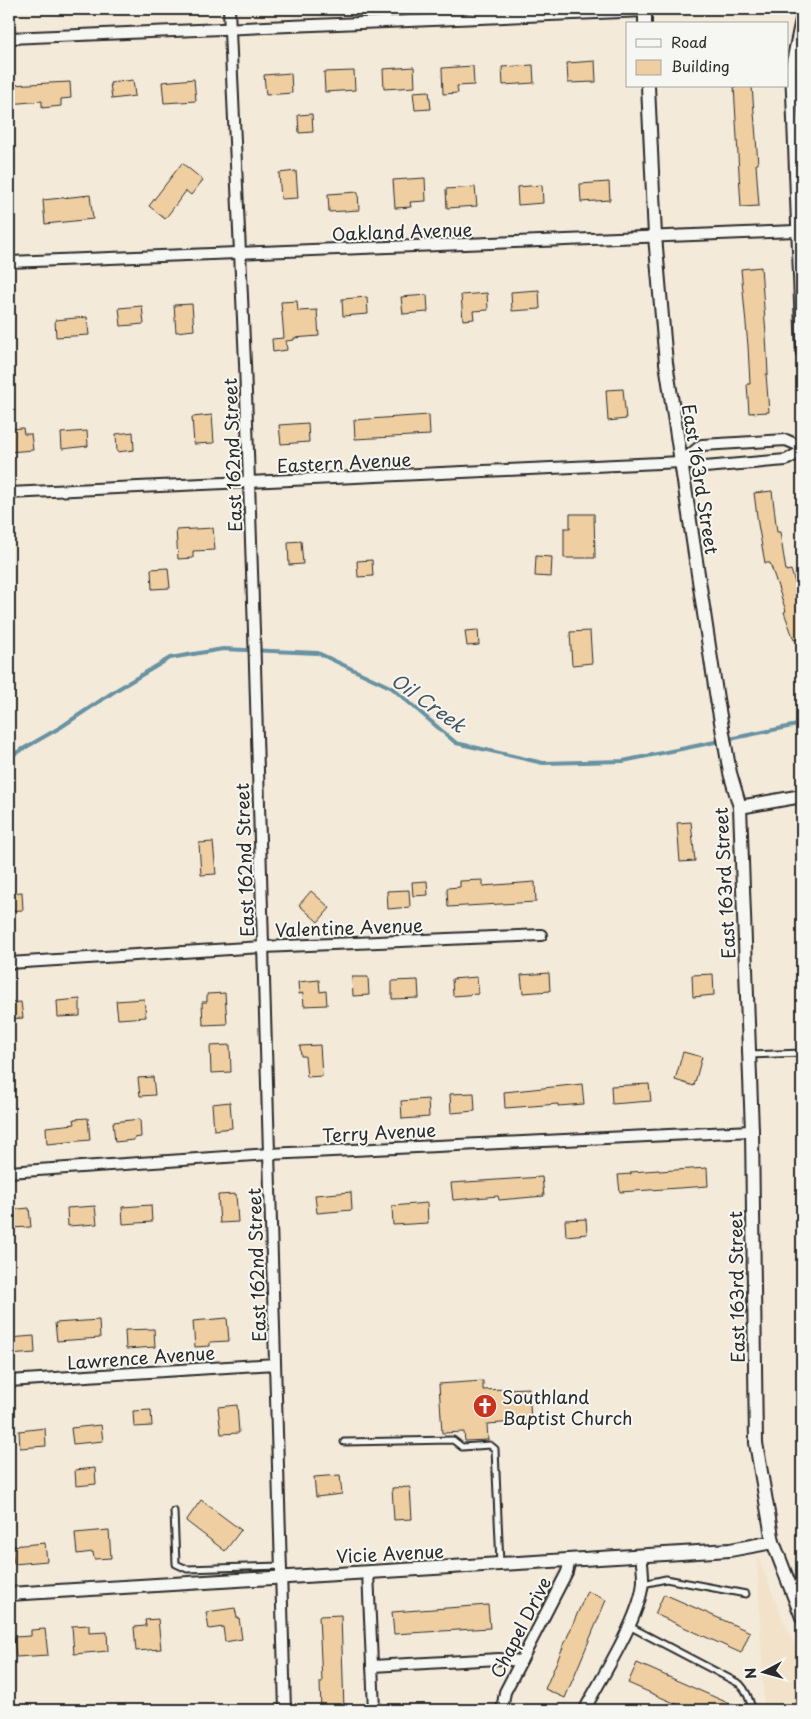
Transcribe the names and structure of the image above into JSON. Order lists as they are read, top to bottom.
{
  "streets": {
    "street": [
      "Oakland Avenue",
      "East 162nd Street",
      "Eastern Avenue",
      "East 163rd Street",
      "Valentine Avenue",
      "Terry Avenue",
      "Lawrence Avenue",
      "Vicie Avenue",
      "Chapel Drive"
    ]
  },
  "crossings": [
    ["Oakland Avenue", "East 162nd Street"],
    ["Oakland Avenue", "East 163rd Street"],
    ["East 162nd Street", "Eastern Avenue"],
    ["East 162nd Street", "Valentine Avenue"],
    ["East 162nd Street", "Terry Avenue"],
    ["East 162nd Street", "Lawrence Avenue"],
    ["East 162nd Street", "Vicie Avenue"],
    ["Eastern Avenue", "East 163rd Street"],
    ["East 163rd Street", "Terry Avenue"],
    ["East 163rd Street", "Vicie Avenue"],
    ["Vicie Avenue", "Chapel Drive"]
  ],
  "water": ["Oil Creek"],
  "places": {
    "church": ["Southland Baptist Church"]
  },
  "legend": ["Road", "Building"],
  "north": "left"
}
